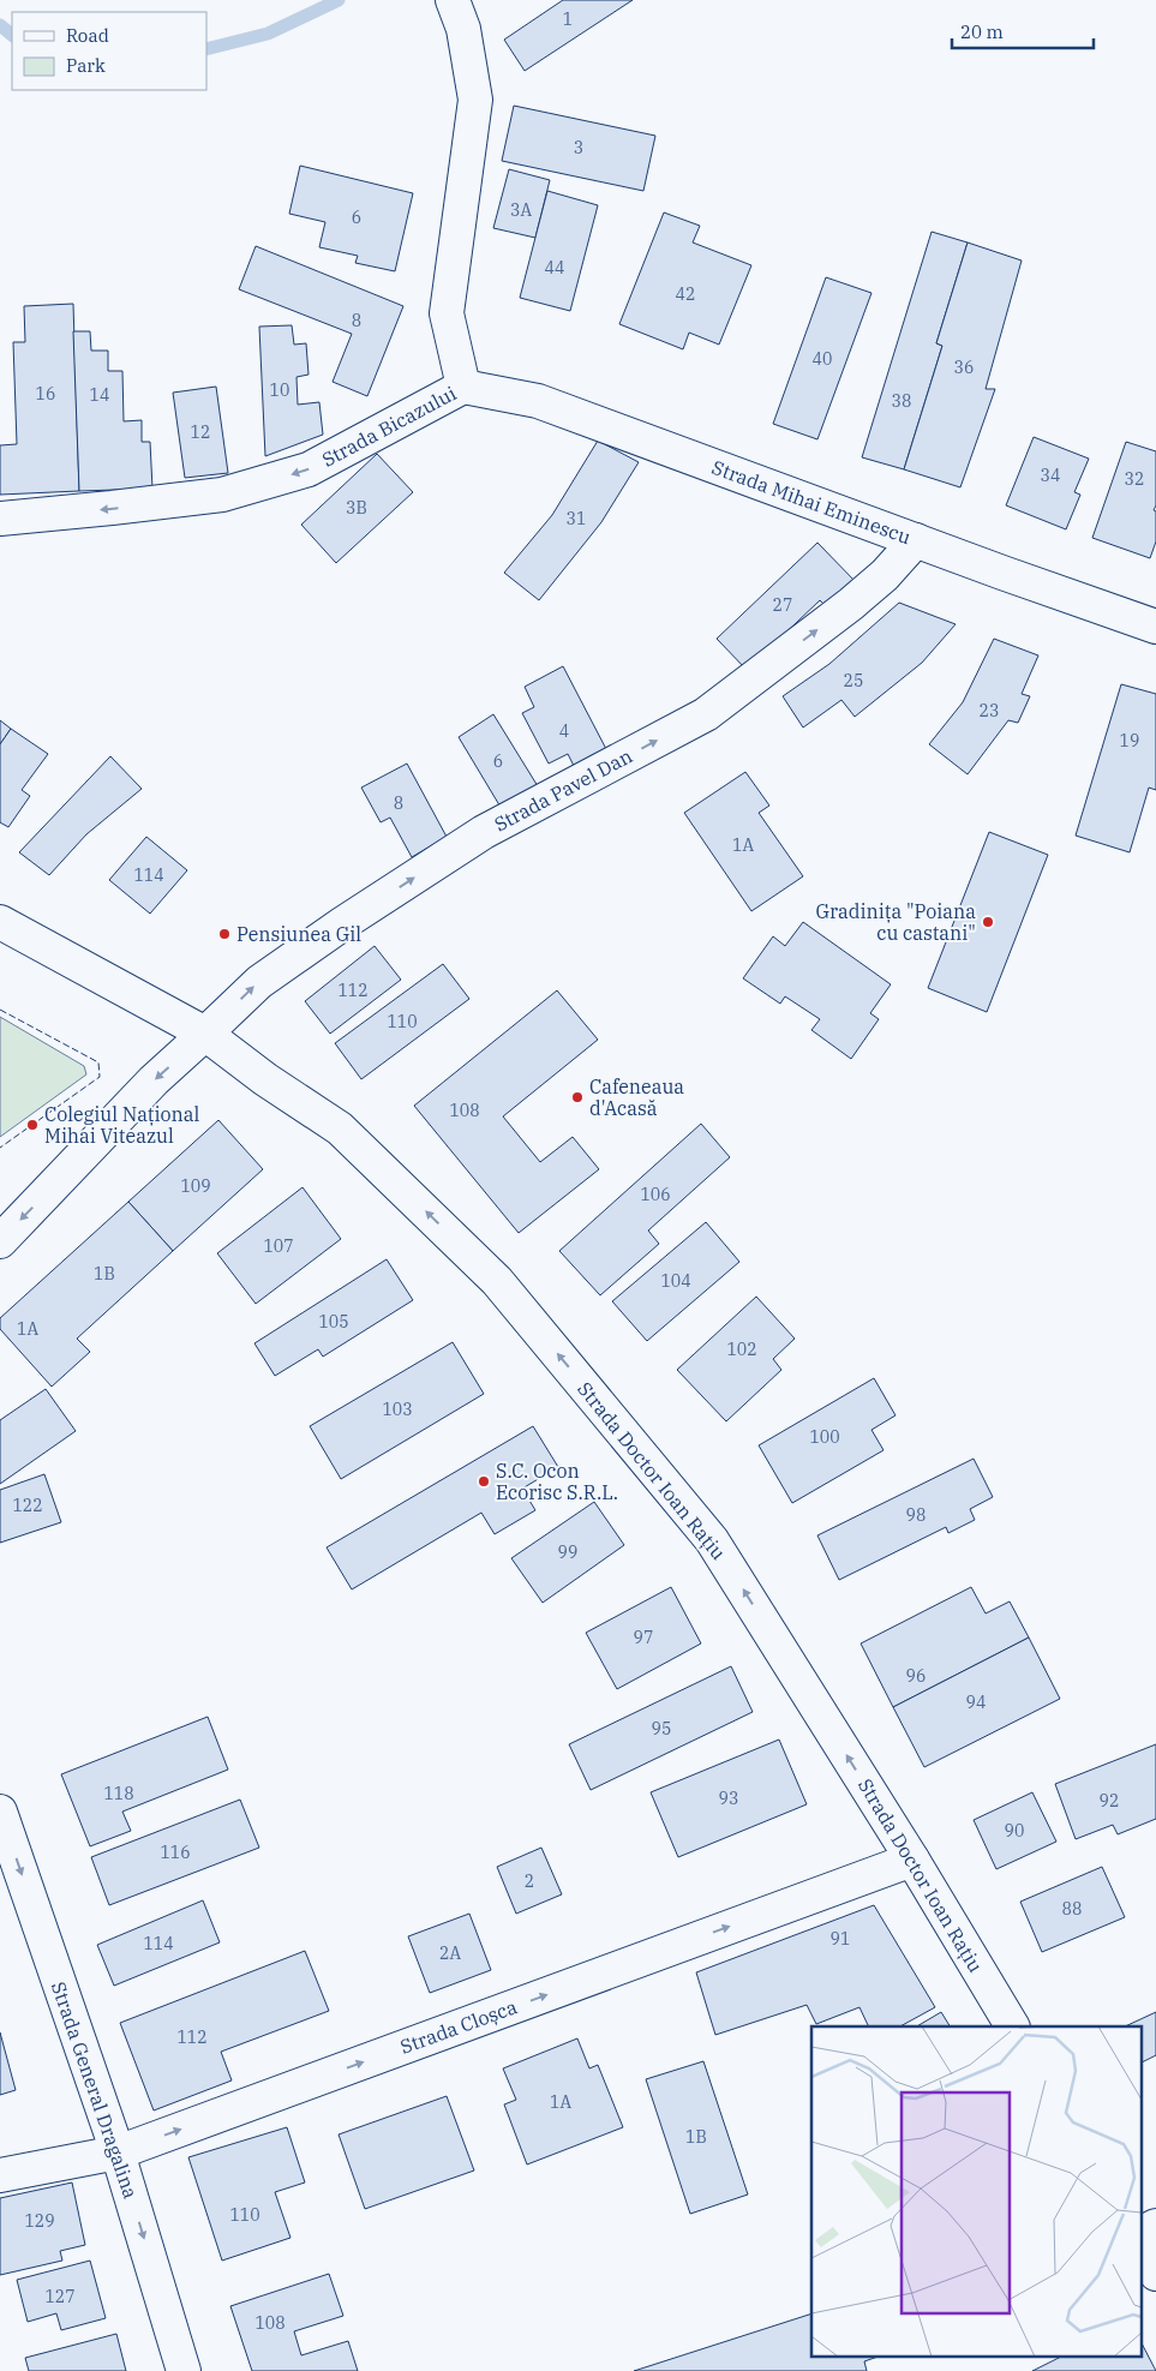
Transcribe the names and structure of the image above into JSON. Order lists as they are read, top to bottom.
{
  "streets": {
    "street": [
      "Strada Bicazului",
      "Strada Mihai Eminescu",
      "Strada Pavel Dan",
      "Strada Doctor Ioan Rațiu",
      "Strada Cloșca",
      "Strada General Dragalina"
    ]
  },
  "crossings": [
    ["Strada Bicazului", "Strada Mihai Eminescu"],
    ["Strada Mihai Eminescu", "Strada Pavel Dan"],
    ["Strada Pavel Dan", "Strada Doctor Ioan Rațiu"],
    ["Strada Doctor Ioan Rațiu", "Strada Cloșca"],
    ["Strada Cloșca", "Strada General Dragalina"]
  ],
  "one_way": [
    "Strada Bicazului",
    "Strada Doctor Ioan Rațiu",
    "Strada Cloșca",
    "Strada General Dragalina"
  ],
  "places": [
    "Gradinița \"Poiana cu castani\"",
    "Pensiunea Gil",
    "Cafeneaua d'Acasă",
    "Colegiul Național Mihai Viteazul",
    "S.C. Ocon Ecorisc S.R.L."
  ],
  "house_numbers": [
    "1",
    "3",
    "3A",
    "6",
    "44",
    "42",
    "8",
    "40",
    "36",
    "10",
    "16",
    "14",
    "38",
    "12",
    "34",
    "32",
    "3B",
    "31",
    "27",
    "25",
    "23",
    "4",
    "19",
    "6",
    "8",
    "1A",
    "114",
    "112",
    "110",
    "108",
    "109",
    "106",
    "107",
    "1B",
    "104",
    "105",
    "1A",
    "102",
    "103",
    "100",
    "122",
    "98",
    "99",
    "97",
    "96",
    "94",
    "95",
    "118",
    "93",
    "92",
    "90",
    "116",
    "2",
    "88",
    "91",
    "114",
    "2A",
    "112",
    "1A",
    "1B",
    "110",
    "129",
    "127",
    "108"
  ],
  "legend": ["Road", "Park"],
  "scale_bar": "20 m"
}
